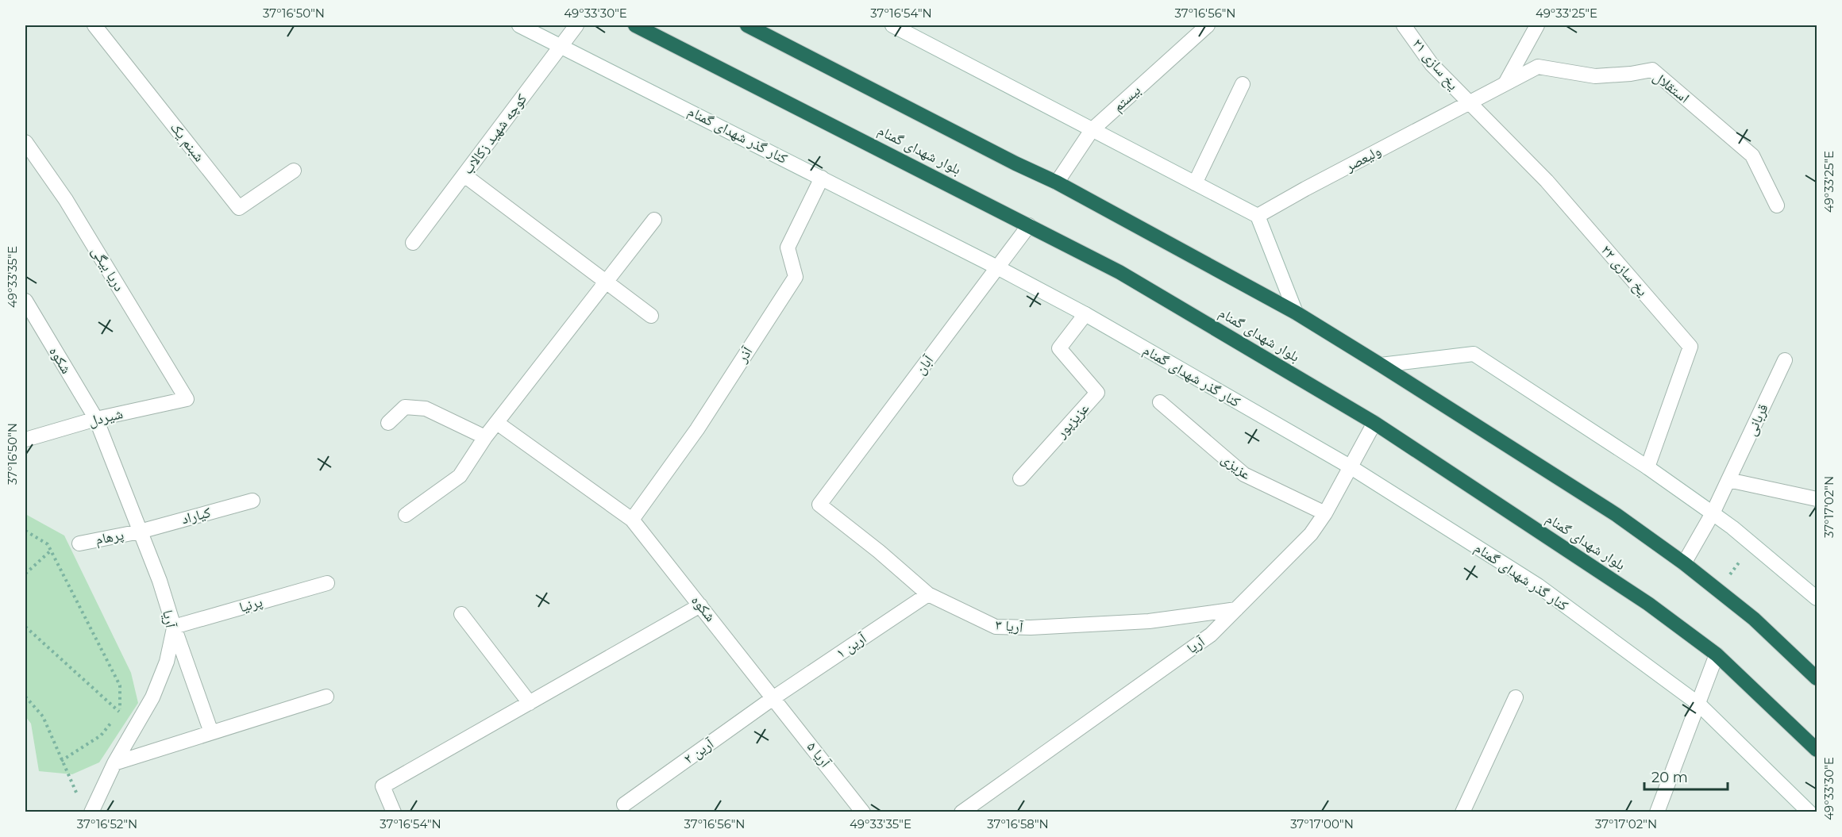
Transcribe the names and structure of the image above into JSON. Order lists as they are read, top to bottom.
{
  "streets": {
    "highway": ["بلوار شهدای گمنام"],
    "street": [
      "یخ سازی ۲۱",
      "استقلال",
      "بیستم",
      "کوچه شهید زکالاب",
      "کنار گذر شهدای گمنام",
      "شبنم یک",
      "ولیعصر",
      "دریا بیگی",
      "یخ سازی ۲۲",
      "آذر",
      "شکوه",
      "آبان",
      "شیردل",
      "قربانی",
      "عزیزپور",
      "عزیزی",
      "کیاراد",
      "پرهام",
      "پرنیا",
      "آریا",
      "آریا ۳",
      "آرین ۱",
      "آرین ۲",
      "آریا ۵"
    ]
  },
  "crossings": [
    ["یخ سازی ۲۱", "استقلال"],
    ["یخ سازی ۲۱", "ولیعصر"],
    ["یخ سازی ۲۱", "یخ سازی ۲۲"],
    ["استقلال", "ولیعصر"],
    ["استقلال", "یخ سازی ۲۲"],
    ["کوچه شهید زکالاب", "کنار گذر شهدای گمنام"],
    ["کنار گذر شهدای گمنام", "آذر"],
    ["کنار گذر شهدای گمنام", "آبان"],
    ["کنار گذر شهدای گمنام", "عزیزپور"],
    ["کنار گذر شهدای گمنام", "آریا"],
    ["بلوار شهدای گمنام", "آبان"],
    ["بلوار شهدای گمنام", "آریا"],
    ["ولیعصر", "یخ سازی ۲۲"],
    ["دریا بیگی", "شیردل"],
    ["آذر", "شکوه"],
    ["شکوه", "شیردل"],
    ["شکوه", "آریا"],
    ["شکوه", "آرین ۱"],
    ["شکوه", "آرین ۲"],
    ["شکوه", "آریا ۵"],
    ["آبان", "آریا ۳"],
    ["شیردل", "آریا"],
    ["عزیزی", "آریا"],
    ["کیاراد", "پرهام"],
    ["کیاراد", "آریا"],
    ["پرهام", "آریا"],
    ["پرنیا", "آریا"],
    ["آریا", "آریا ۳"],
    ["آریا ۳", "آرین ۱"],
    ["آرین ۱", "آرین ۲"],
    ["آرین ۱", "آریا ۵"],
    ["آرین ۲", "آریا ۵"]
  ],
  "scale_bar": "20 m",
  "coordinates": [
    "37°16'50\"N",
    "49°33'30\"E",
    "37°16'54\"N",
    "37°16'56\"N",
    "49°33'25\"E",
    "49°33'35\"E",
    "37°17'02\"N",
    "37°16'52\"N",
    "37°16'58\"N",
    "37°17'00\"N"
  ]
}
